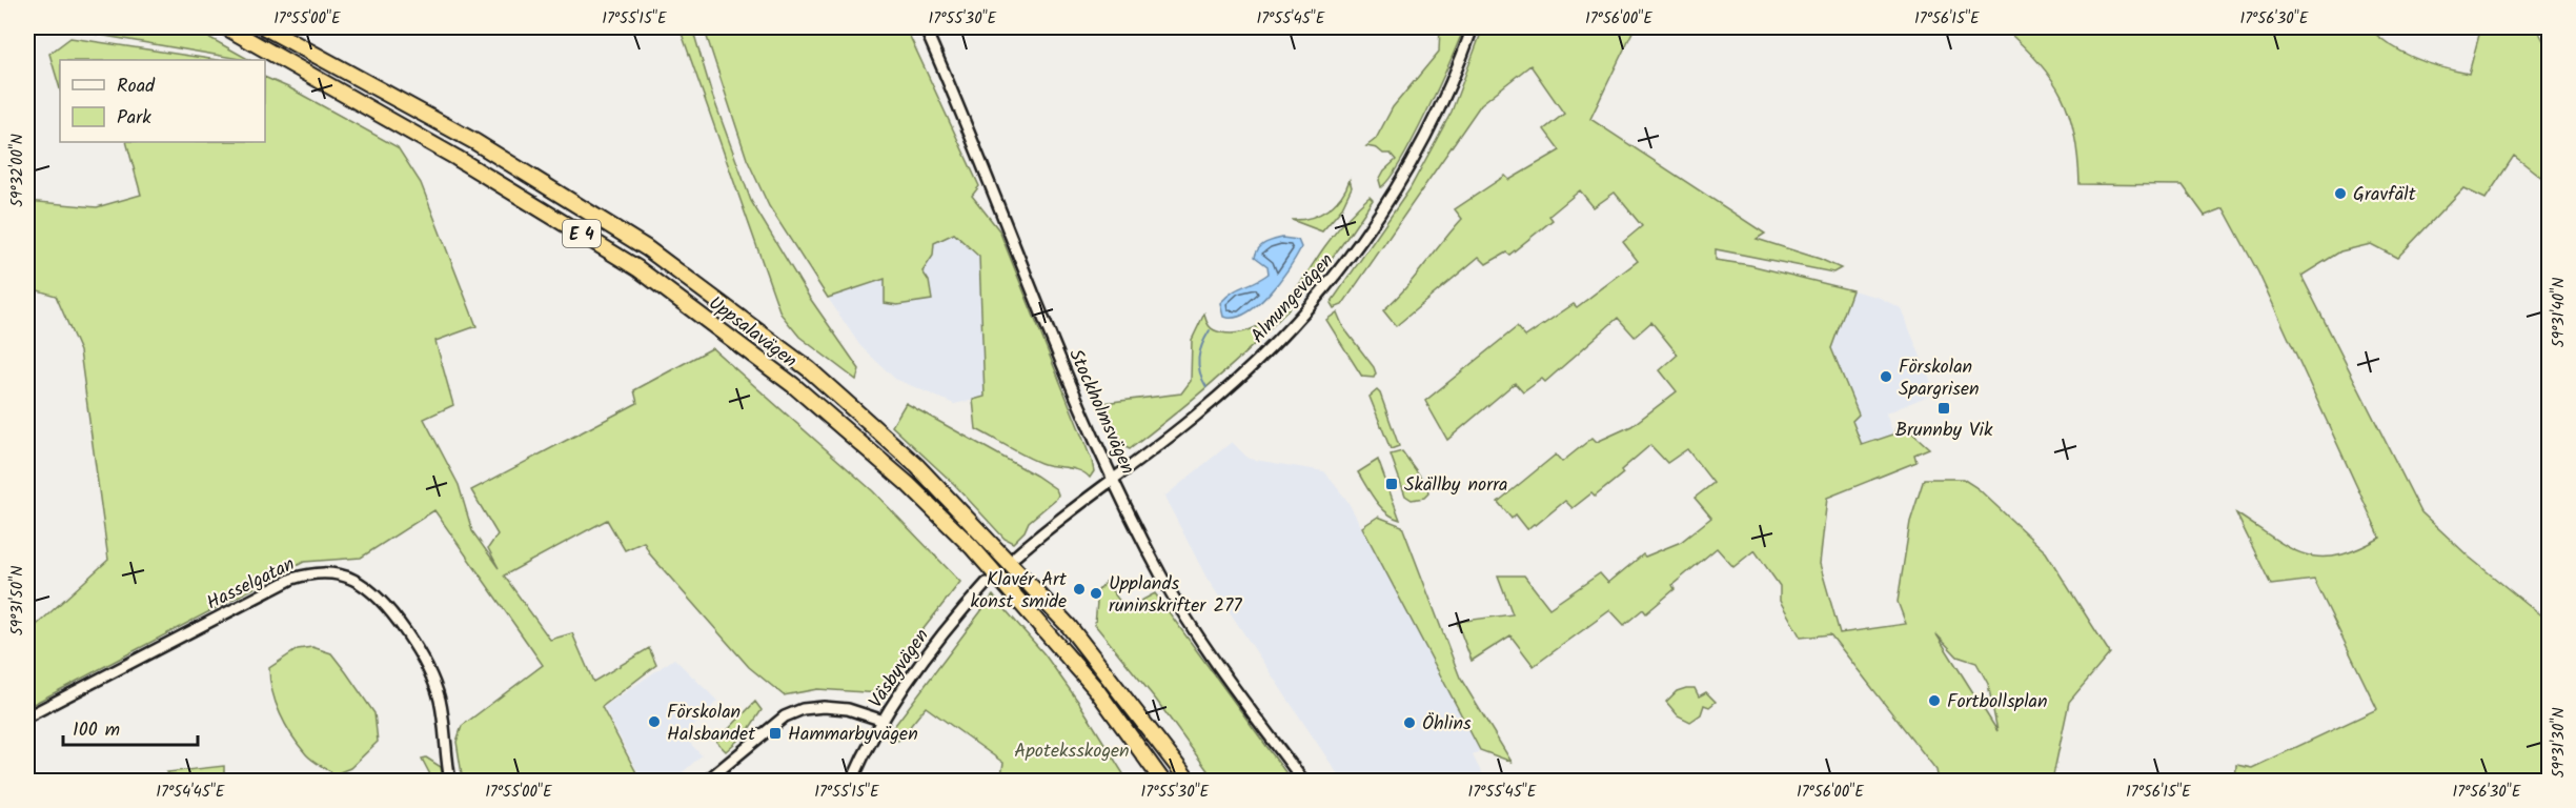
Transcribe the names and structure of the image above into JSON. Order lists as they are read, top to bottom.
{
  "streets": {
    "highway": ["E 4", "Uppsalavägen"],
    "street": [
      "Almungevägen",
      "Stockholmsvägen",
      "Hasselgatan",
      "Väsbyvägen"
    ]
  },
  "crossings": [
    ["Almungevägen", "Stockholmsvägen"]
  ],
  "parks": ["Apoteksskogen"],
  "places": {
    "other": [
      "Gravfält",
      "Förskolan Spargrisen",
      "Klavér Art konst smide",
      "Upplands runinskrifter 277",
      "Fortbollsplan",
      "Förskolan Halsbandet",
      "Öhlins"
    ],
    "transit": ["Brunnby Vik", "Skällby norra", "Hammarbyvägen"]
  },
  "legend": ["Road", "Park"],
  "scale_bar": "100 m",
  "coordinates": [
    "17°55'00\"E",
    "17°55'15\"E",
    "17°55'30\"E",
    "17°55'45\"E",
    "17°56'00\"E",
    "17°56'15\"E",
    "17°56'30\"E",
    "59°32'00\"N",
    "59°31'40\"N",
    "59°31'50\"N",
    "59°31'30\"N",
    "17°54'45\"E"
  ]
}
